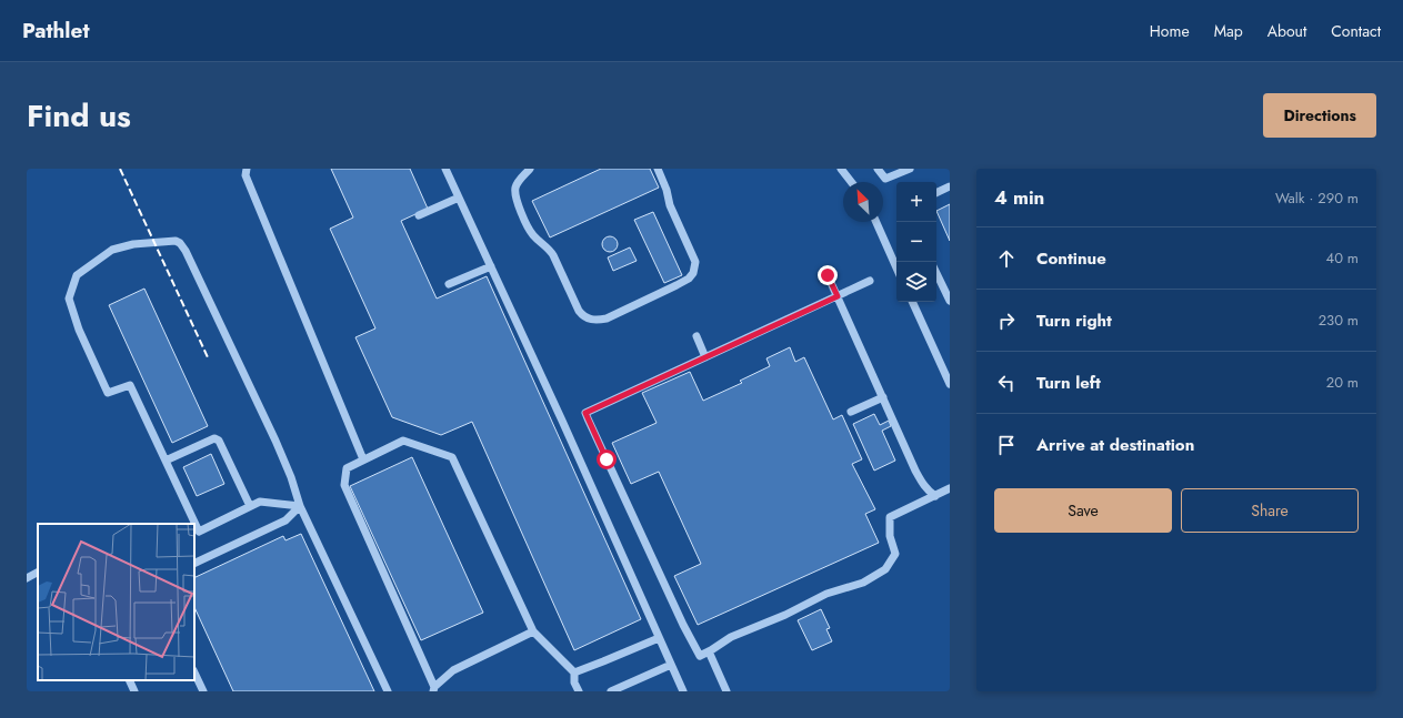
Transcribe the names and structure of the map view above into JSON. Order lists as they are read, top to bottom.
{
  "north": "top left",
  "page": {
    "header": "Pathlet",
    "nav": [
      "Home",
      "Map",
      "About",
      "Contact"
    ],
    "title": "Find us",
    "buttons": [
      "Directions",
      ["Save", "Share"]
    ],
    "heading": ["4 min", "Walk · 290 m"],
    "map_buttons": ["+", "−"],
    "list": [
      ["Continue", "40 m"],
      ["Turn right", "230 m"],
      ["Turn left", "20 m"],
      "Arrive at destination"
    ]
  }
}
